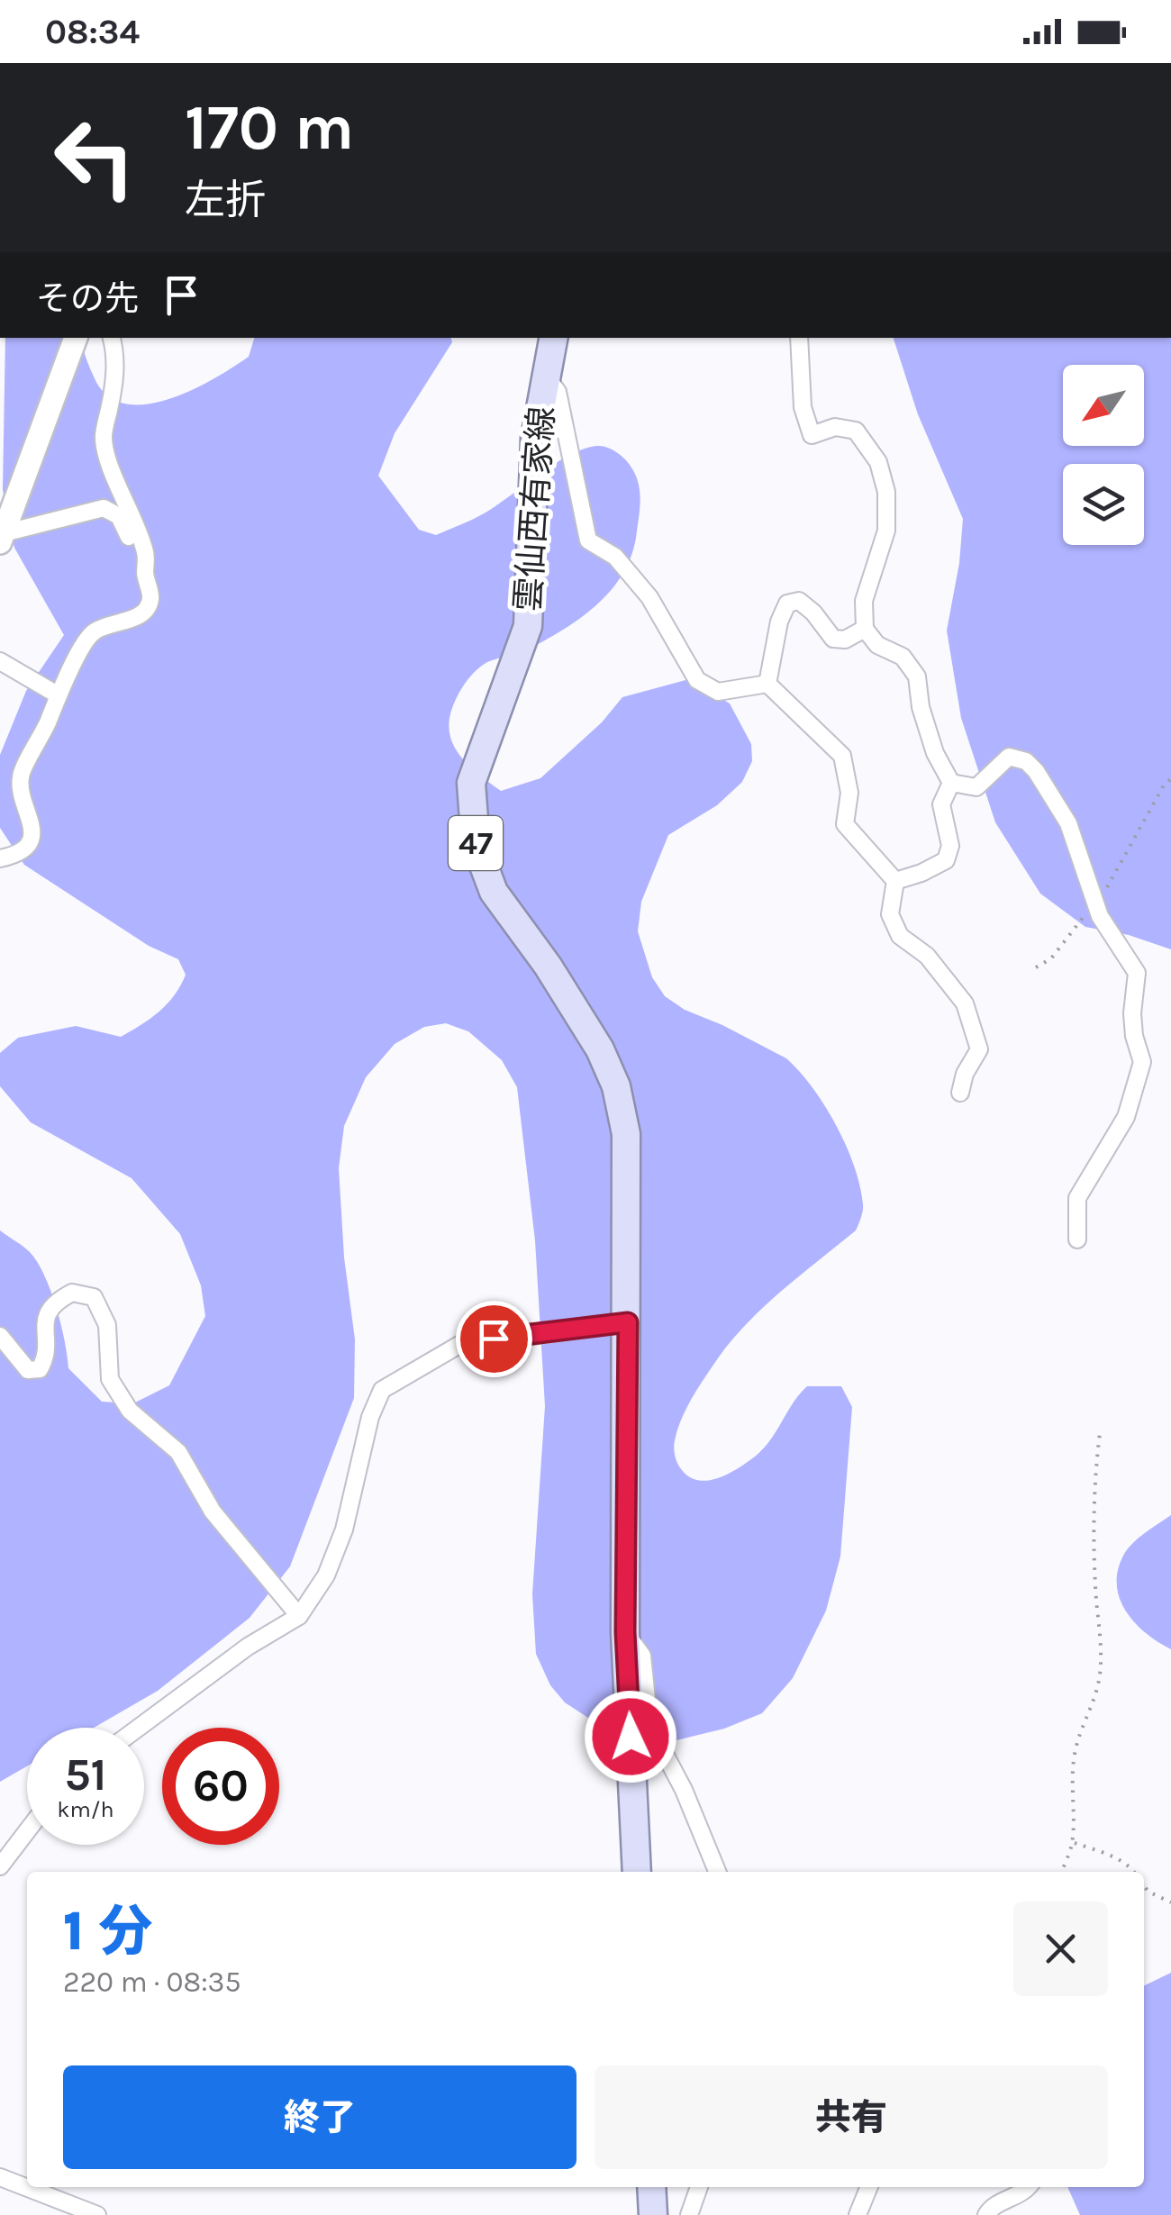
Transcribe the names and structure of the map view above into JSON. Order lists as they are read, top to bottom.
{
  "streets": {
    "main road": ["雲仙西有家線", "47"]
  },
  "north": "bottom left",
  "page": {
    "status": "08:34",
    "turn": ["170 m", "左折"],
    "then": "その先",
    "speed": "51 km/h",
    "limit": "60",
    "heading": ["1 分", "220 m · 08:35"],
    "buttons": ["終了", "共有"]
  }
}
